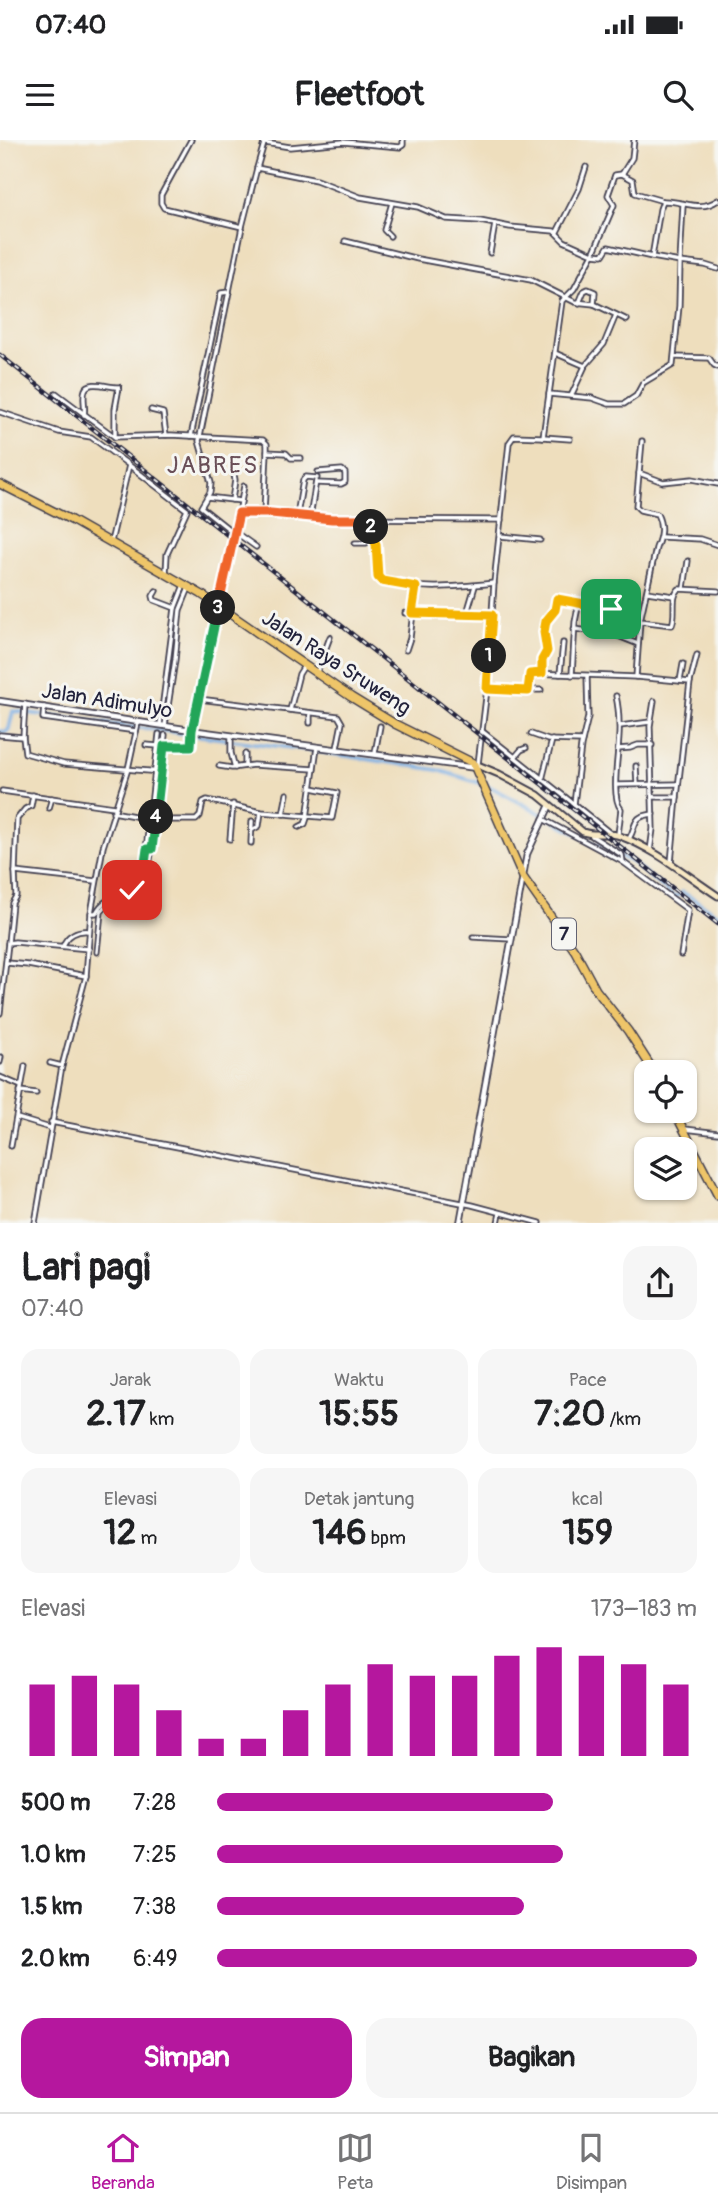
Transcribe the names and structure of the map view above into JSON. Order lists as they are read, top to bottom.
{
  "streets": {
    "highway": ["Jalan Raya Sruweng", "7"],
    "street": ["Jalan Adimulyo"]
  },
  "crossings": [
    ["Jalan Raya Sruweng", "Jalan Adimulyo"],
    ["Jalan Raya Sruweng", "7"],
    ["Jalan Adimulyo", "7"]
  ],
  "districts": ["JABRES"],
  "page": {
    "status": "07:40",
    "header": "Fleetfoot",
    "pins": [
      "2",
      "3",
      "1",
      "4"
    ],
    "heading": ["Lari pagi", "07:40"],
    "stats": [
      ["Jarak", "2.17 km"],
      ["Waktu", "15:55"],
      ["Pace", "7:20 /km"],
      ["Elevasi", "12 m"],
      ["Detak jantung", "146 bpm"],
      ["kcal", "159"]
    ],
    "chart": ["Elevasi", "173–183 m"],
    "list": [
      {
        "name": "500 m",
        "note": "7:28"
      },
      {
        "name": "1.0 km",
        "note": "7:25"
      },
      {
        "name": "1.5 km",
        "note": "7:38"
      },
      {
        "name": "2.0 km",
        "note": "6:49"
      }
    ],
    "buttons": ["Simpan", "Bagikan"],
    "tabs": ["Beranda", "Peta", "Disimpan"]
  }
}
